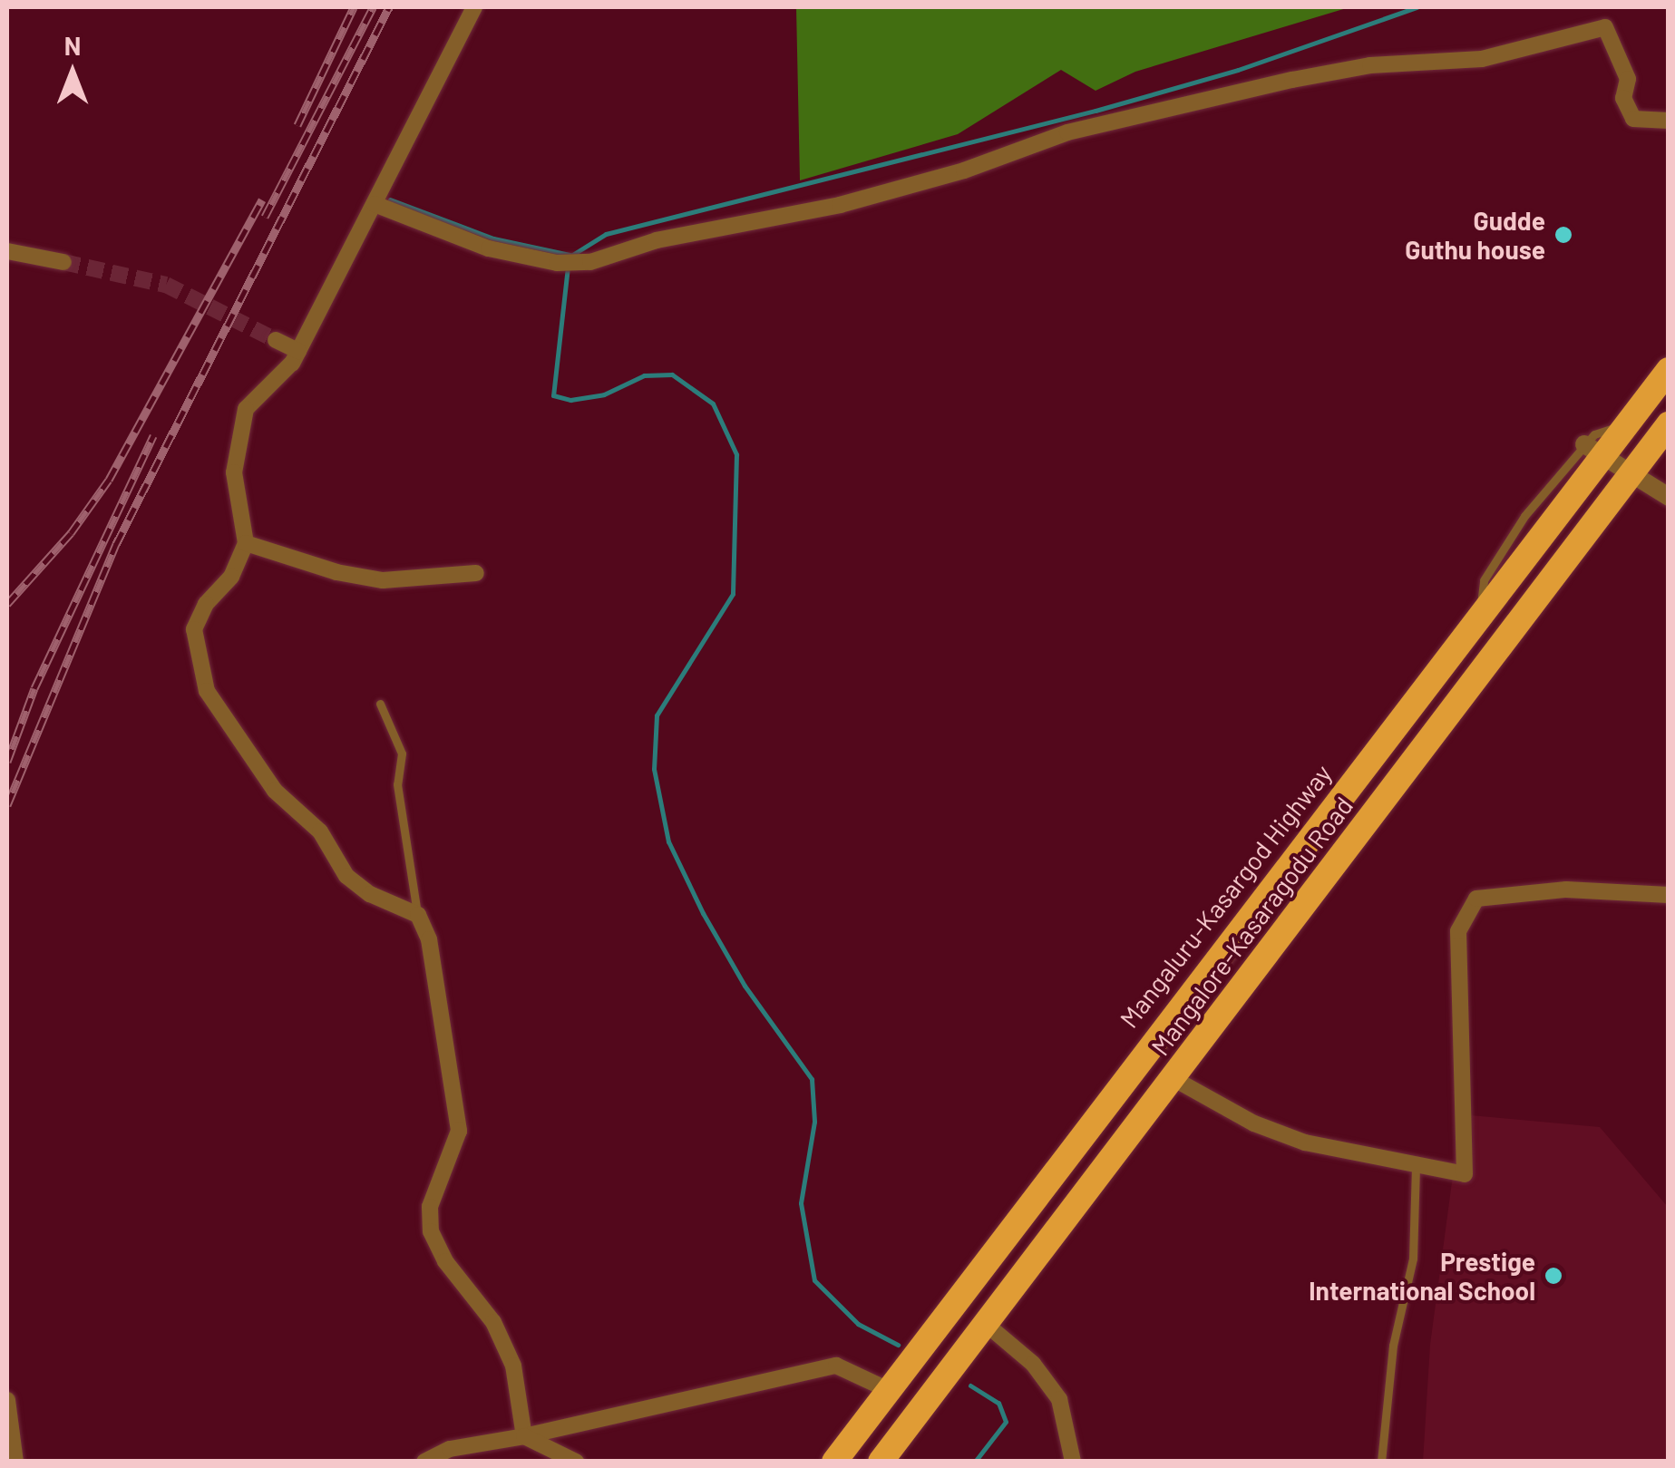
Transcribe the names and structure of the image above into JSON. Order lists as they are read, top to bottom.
{
  "streets": {
    "highway": ["Mangaluru-Kasargod Highway", "Mangalore-Kasaragodu Road"]
  },
  "places": ["Gudde Guthu house", "Prestige International School"],
  "north": "top"
}
